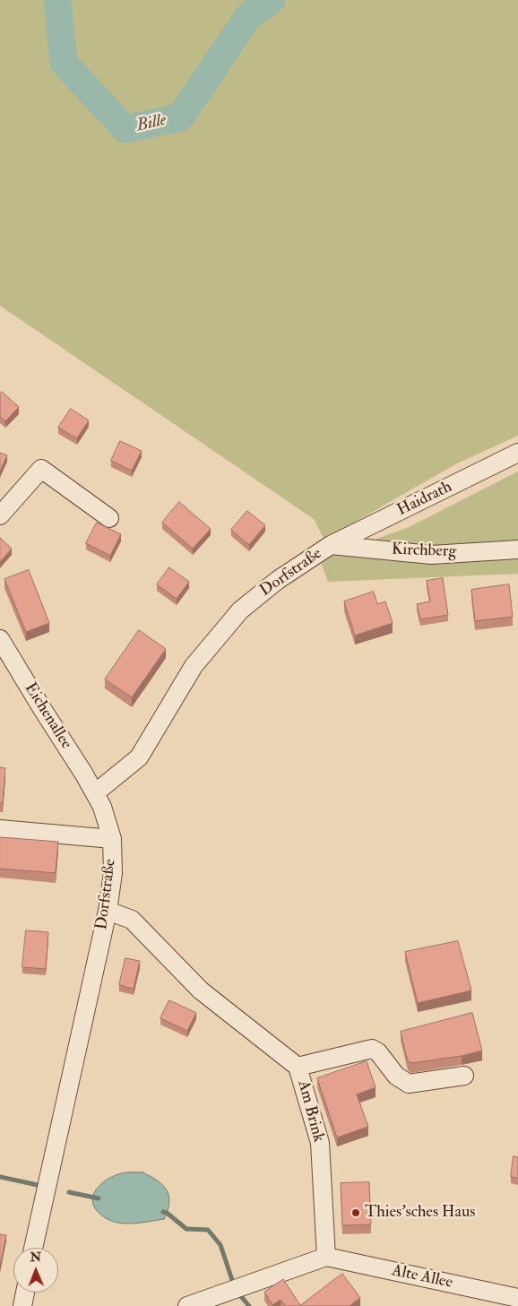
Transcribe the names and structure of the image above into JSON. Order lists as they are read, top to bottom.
{
  "streets": {
    "street": [
      "Haidrath",
      "Kirchberg",
      "Dorfstraße",
      "Eichenallee",
      "Am Brink",
      "Alte Allee"
    ]
  },
  "crossings": [
    ["Haidrath", "Kirchberg"],
    ["Haidrath", "Dorfstraße"],
    ["Kirchberg", "Dorfstraße"],
    ["Dorfstraße", "Eichenallee"],
    ["Dorfstraße", "Am Brink"],
    ["Am Brink", "Alte Allee"]
  ],
  "water": ["Bille"],
  "places": ["Thies'sches Haus"],
  "north": "top"
}
